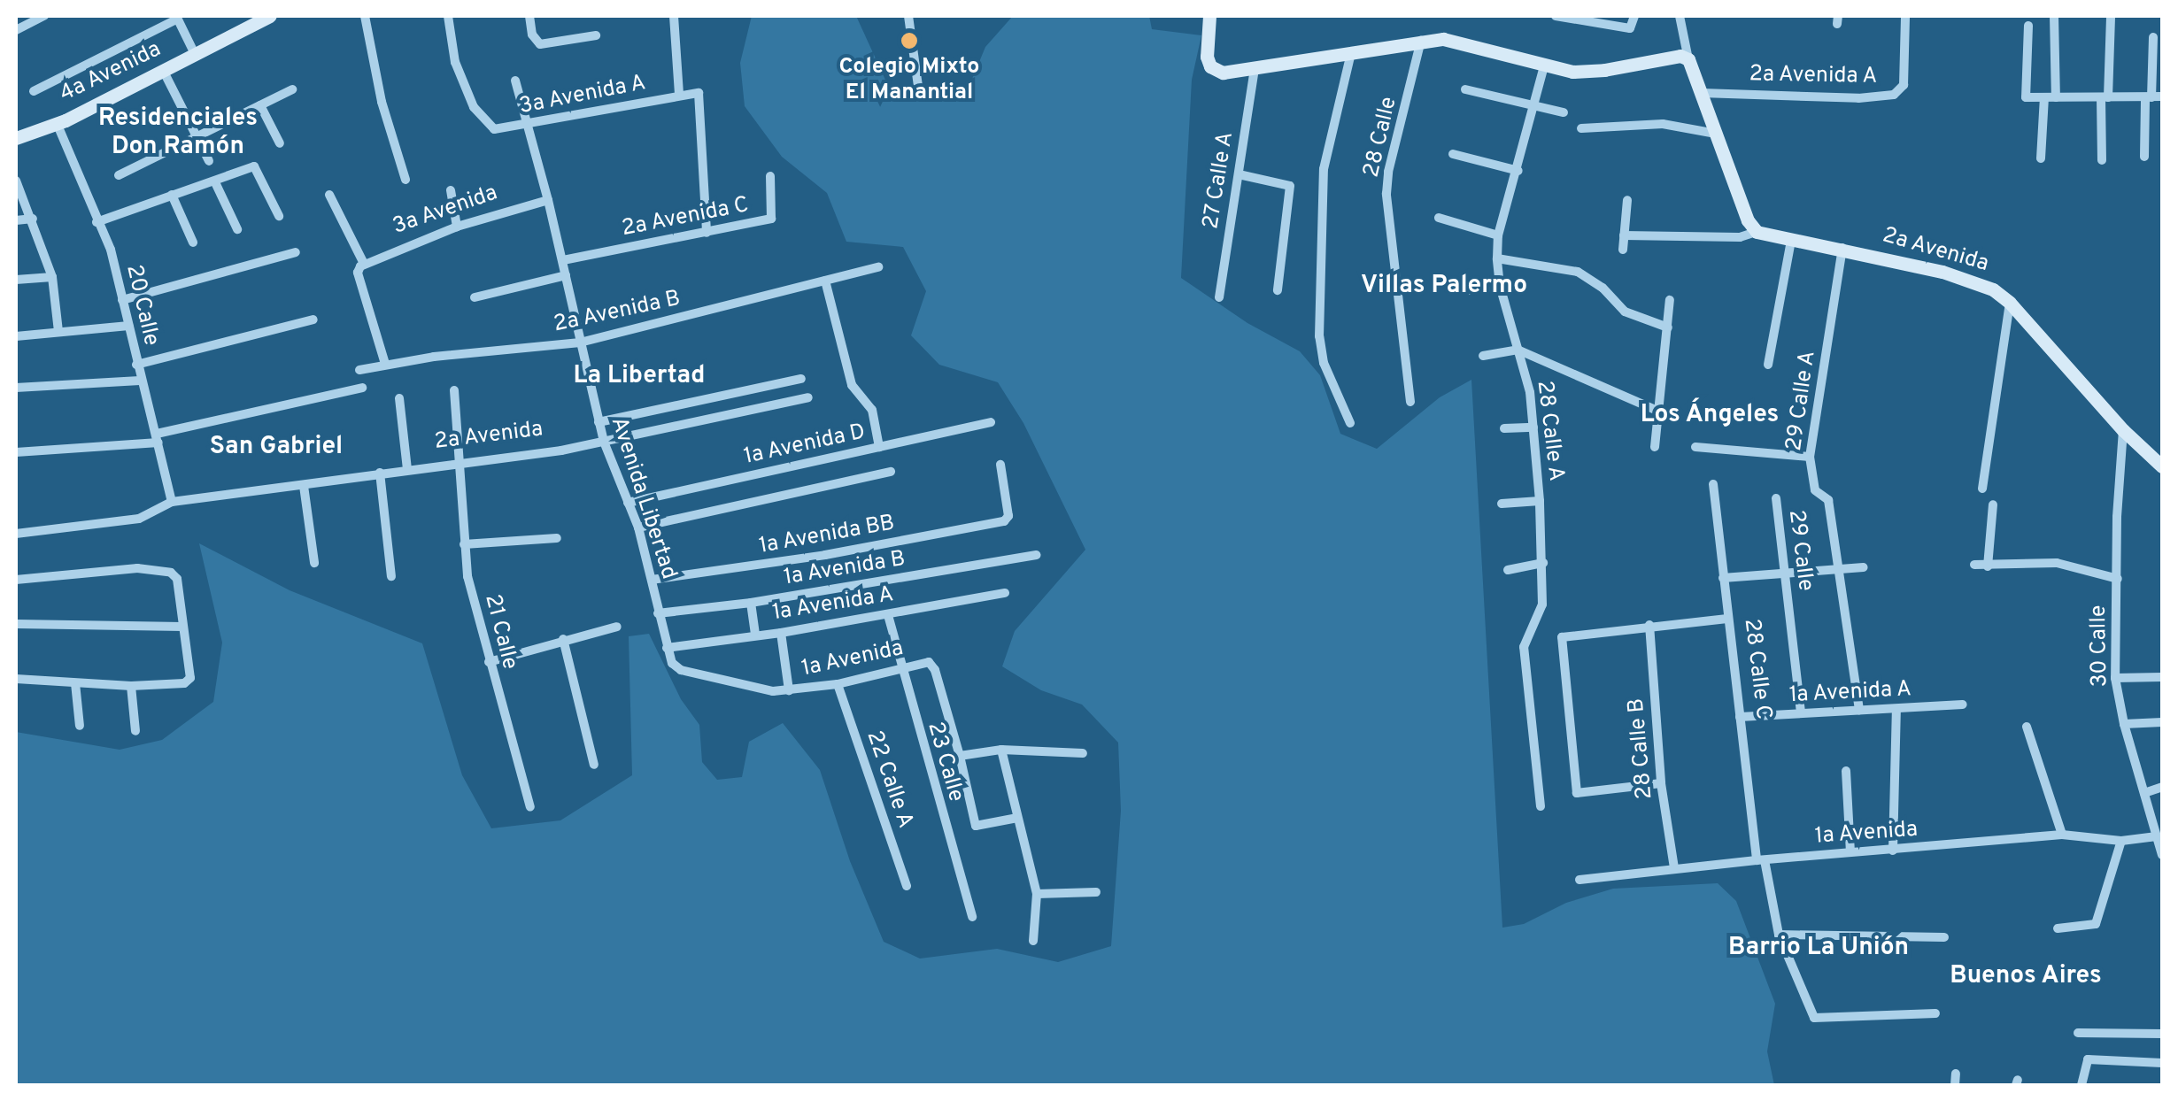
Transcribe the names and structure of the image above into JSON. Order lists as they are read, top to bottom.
{
  "streets": {
    "street": [
      "4a Avenida",
      "2a Avenida A",
      "3a Avenida A",
      "28 Calle",
      "27 Calle A",
      "3a Avenida",
      "2a Avenida C",
      "2a Avenida",
      "20 Calle",
      "2a Avenida B",
      "29 Calle A",
      "28 Calle A",
      "1a Avenida D",
      "Avenida Libertad",
      "1a Avenida BB",
      "29 Calle",
      "1a Avenida B",
      "1a Avenida A",
      "21 Calle",
      "30 Calle",
      "1a Avenida",
      "28 Calle C",
      "28 Calle B",
      "23 Calle",
      "22 Calle A"
    ]
  },
  "crossings": [
    ["4a Avenida", "20 Calle"],
    ["3a Avenida A", "Avenida Libertad"],
    ["3a Avenida", "Avenida Libertad"],
    ["2a Avenida C", "Avenida Libertad"],
    ["2a Avenida", "20 Calle"],
    ["2a Avenida", "29 Calle A"],
    ["2a Avenida", "Avenida Libertad"],
    ["2a Avenida", "21 Calle"],
    ["2a Avenida", "30 Calle"],
    ["2a Avenida B", "Avenida Libertad"],
    ["29 Calle A", "1a Avenida A"],
    ["1a Avenida D", "Avenida Libertad"],
    ["Avenida Libertad", "1a Avenida BB"],
    ["Avenida Libertad", "1a Avenida B"],
    ["Avenida Libertad", "1a Avenida A"],
    ["Avenida Libertad", "1a Avenida"],
    ["29 Calle", "1a Avenida A"],
    ["1a Avenida A", "28 Calle C"],
    ["1a Avenida A", "23 Calle"],
    ["30 Calle", "1a Avenida"],
    ["1a Avenida", "28 Calle C"],
    ["1a Avenida", "28 Calle B"],
    ["1a Avenida", "23 Calle"],
    ["1a Avenida", "22 Calle A"]
  ],
  "districts": [
    "Residenciales Don Ramón",
    "Villas Palermo",
    "La Libertad",
    "Los Ángeles",
    "San Gabriel",
    "Barrio La Unión",
    "Buenos Aires"
  ],
  "places": ["Colegio Mixto El Manantial"]
}
